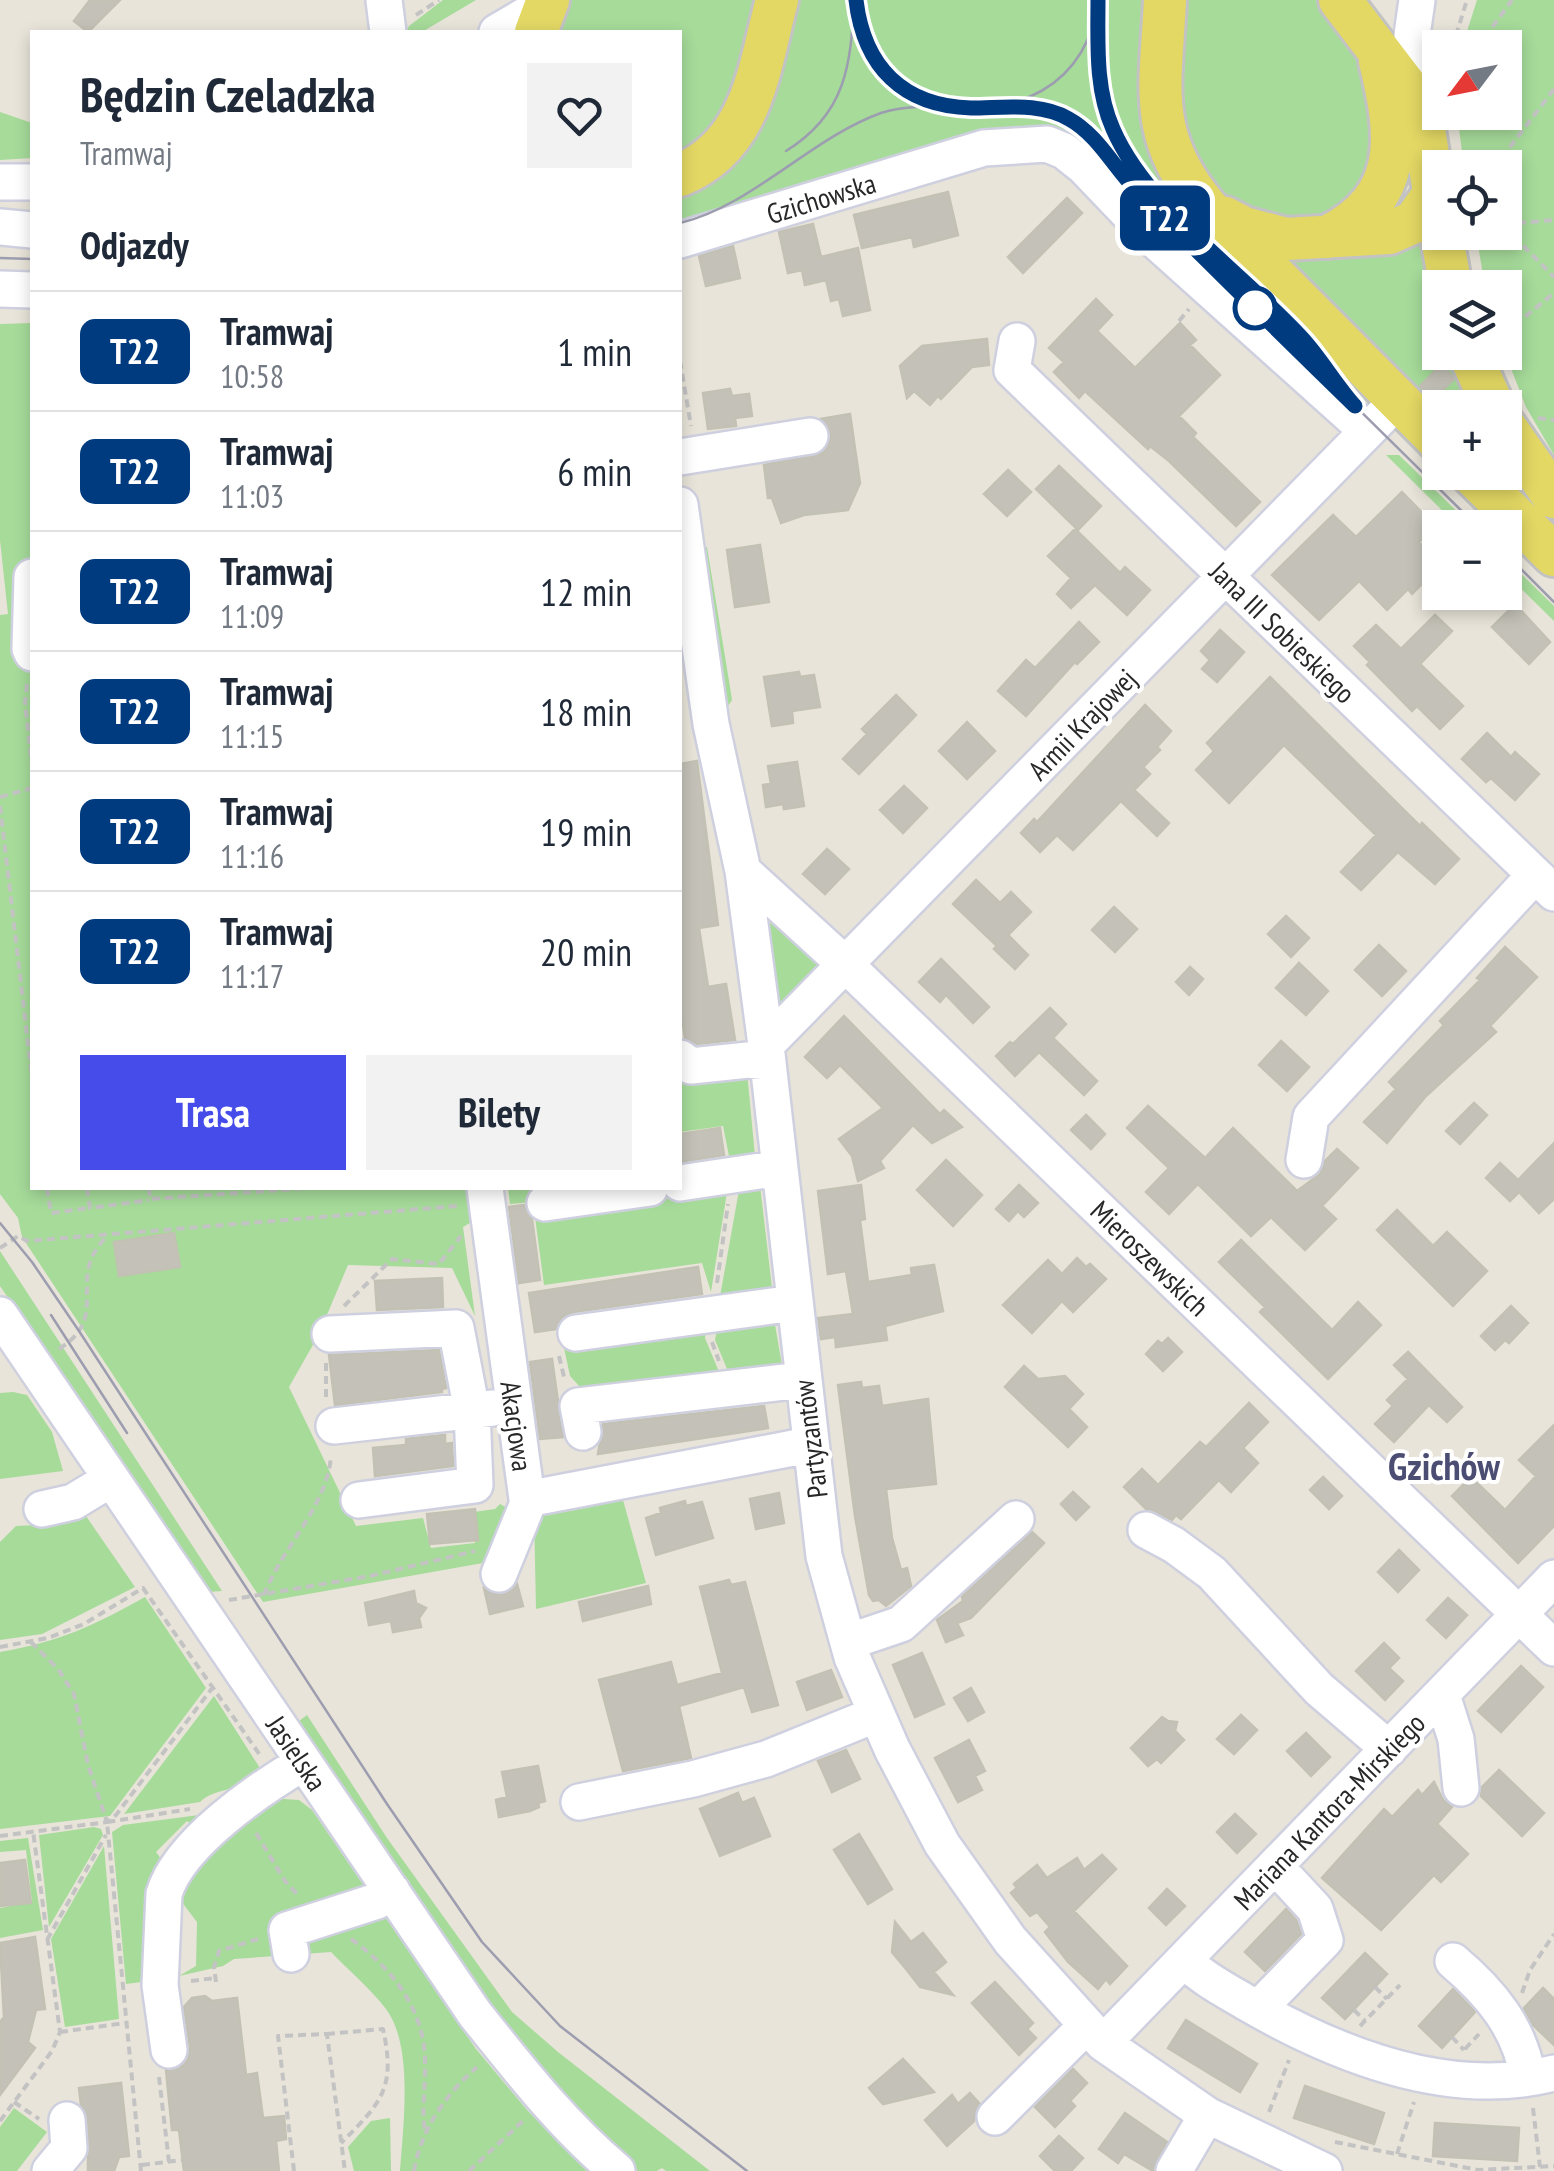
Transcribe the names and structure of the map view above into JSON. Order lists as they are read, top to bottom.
{
  "streets": {
    "street": [
      "Gzichowska",
      "Jana III Sobieskiego",
      "Armii Krajowej",
      "Mieroszewskich",
      "Akacjowa",
      "Partyzantów",
      "Jasielska",
      "Mariana Kantora-Mirskiego"
    ]
  },
  "crossings": [
    ["Jana III Sobieskiego", "Armii Krajowej"],
    ["Armii Krajowej", "Mieroszewskich"],
    ["Armii Krajowej", "Partyzantów"],
    ["Mieroszewskich", "Partyzantów"],
    ["Mieroszewskich", "Mariana Kantora-Mirskiego"],
    ["Akacjowa", "Partyzantów"],
    ["Partyzantów", "Mariana Kantora-Mirskiego"]
  ],
  "districts": ["Gzichów"],
  "lines": ["tram line T22"],
  "north": "bottom left",
  "page": {
    "on_map": "T22",
    "map_buttons": ["+", "−"],
    "heading": [
      ["Będzin Czeladzka", "Tramwaj"],
      "Odjazdy"
    ],
    "list": [
      {
        "mark": "T22",
        "name": "Tramwaj",
        "note": "10:58",
        "value": "1 min"
      },
      {
        "mark": "T22",
        "name": "Tramwaj",
        "note": "11:03",
        "value": "6 min"
      },
      {
        "mark": "T22",
        "name": "Tramwaj",
        "note": "11:09",
        "value": "12 min"
      },
      {
        "mark": "T22",
        "name": "Tramwaj",
        "note": "11:15",
        "value": "18 min"
      },
      {
        "mark": "T22",
        "name": "Tramwaj",
        "note": "11:16",
        "value": "19 min"
      },
      {
        "mark": "T22",
        "name": "Tramwaj",
        "note": "11:17",
        "value": "20 min"
      }
    ],
    "buttons": ["Trasa", "Bilety"]
  }
}
